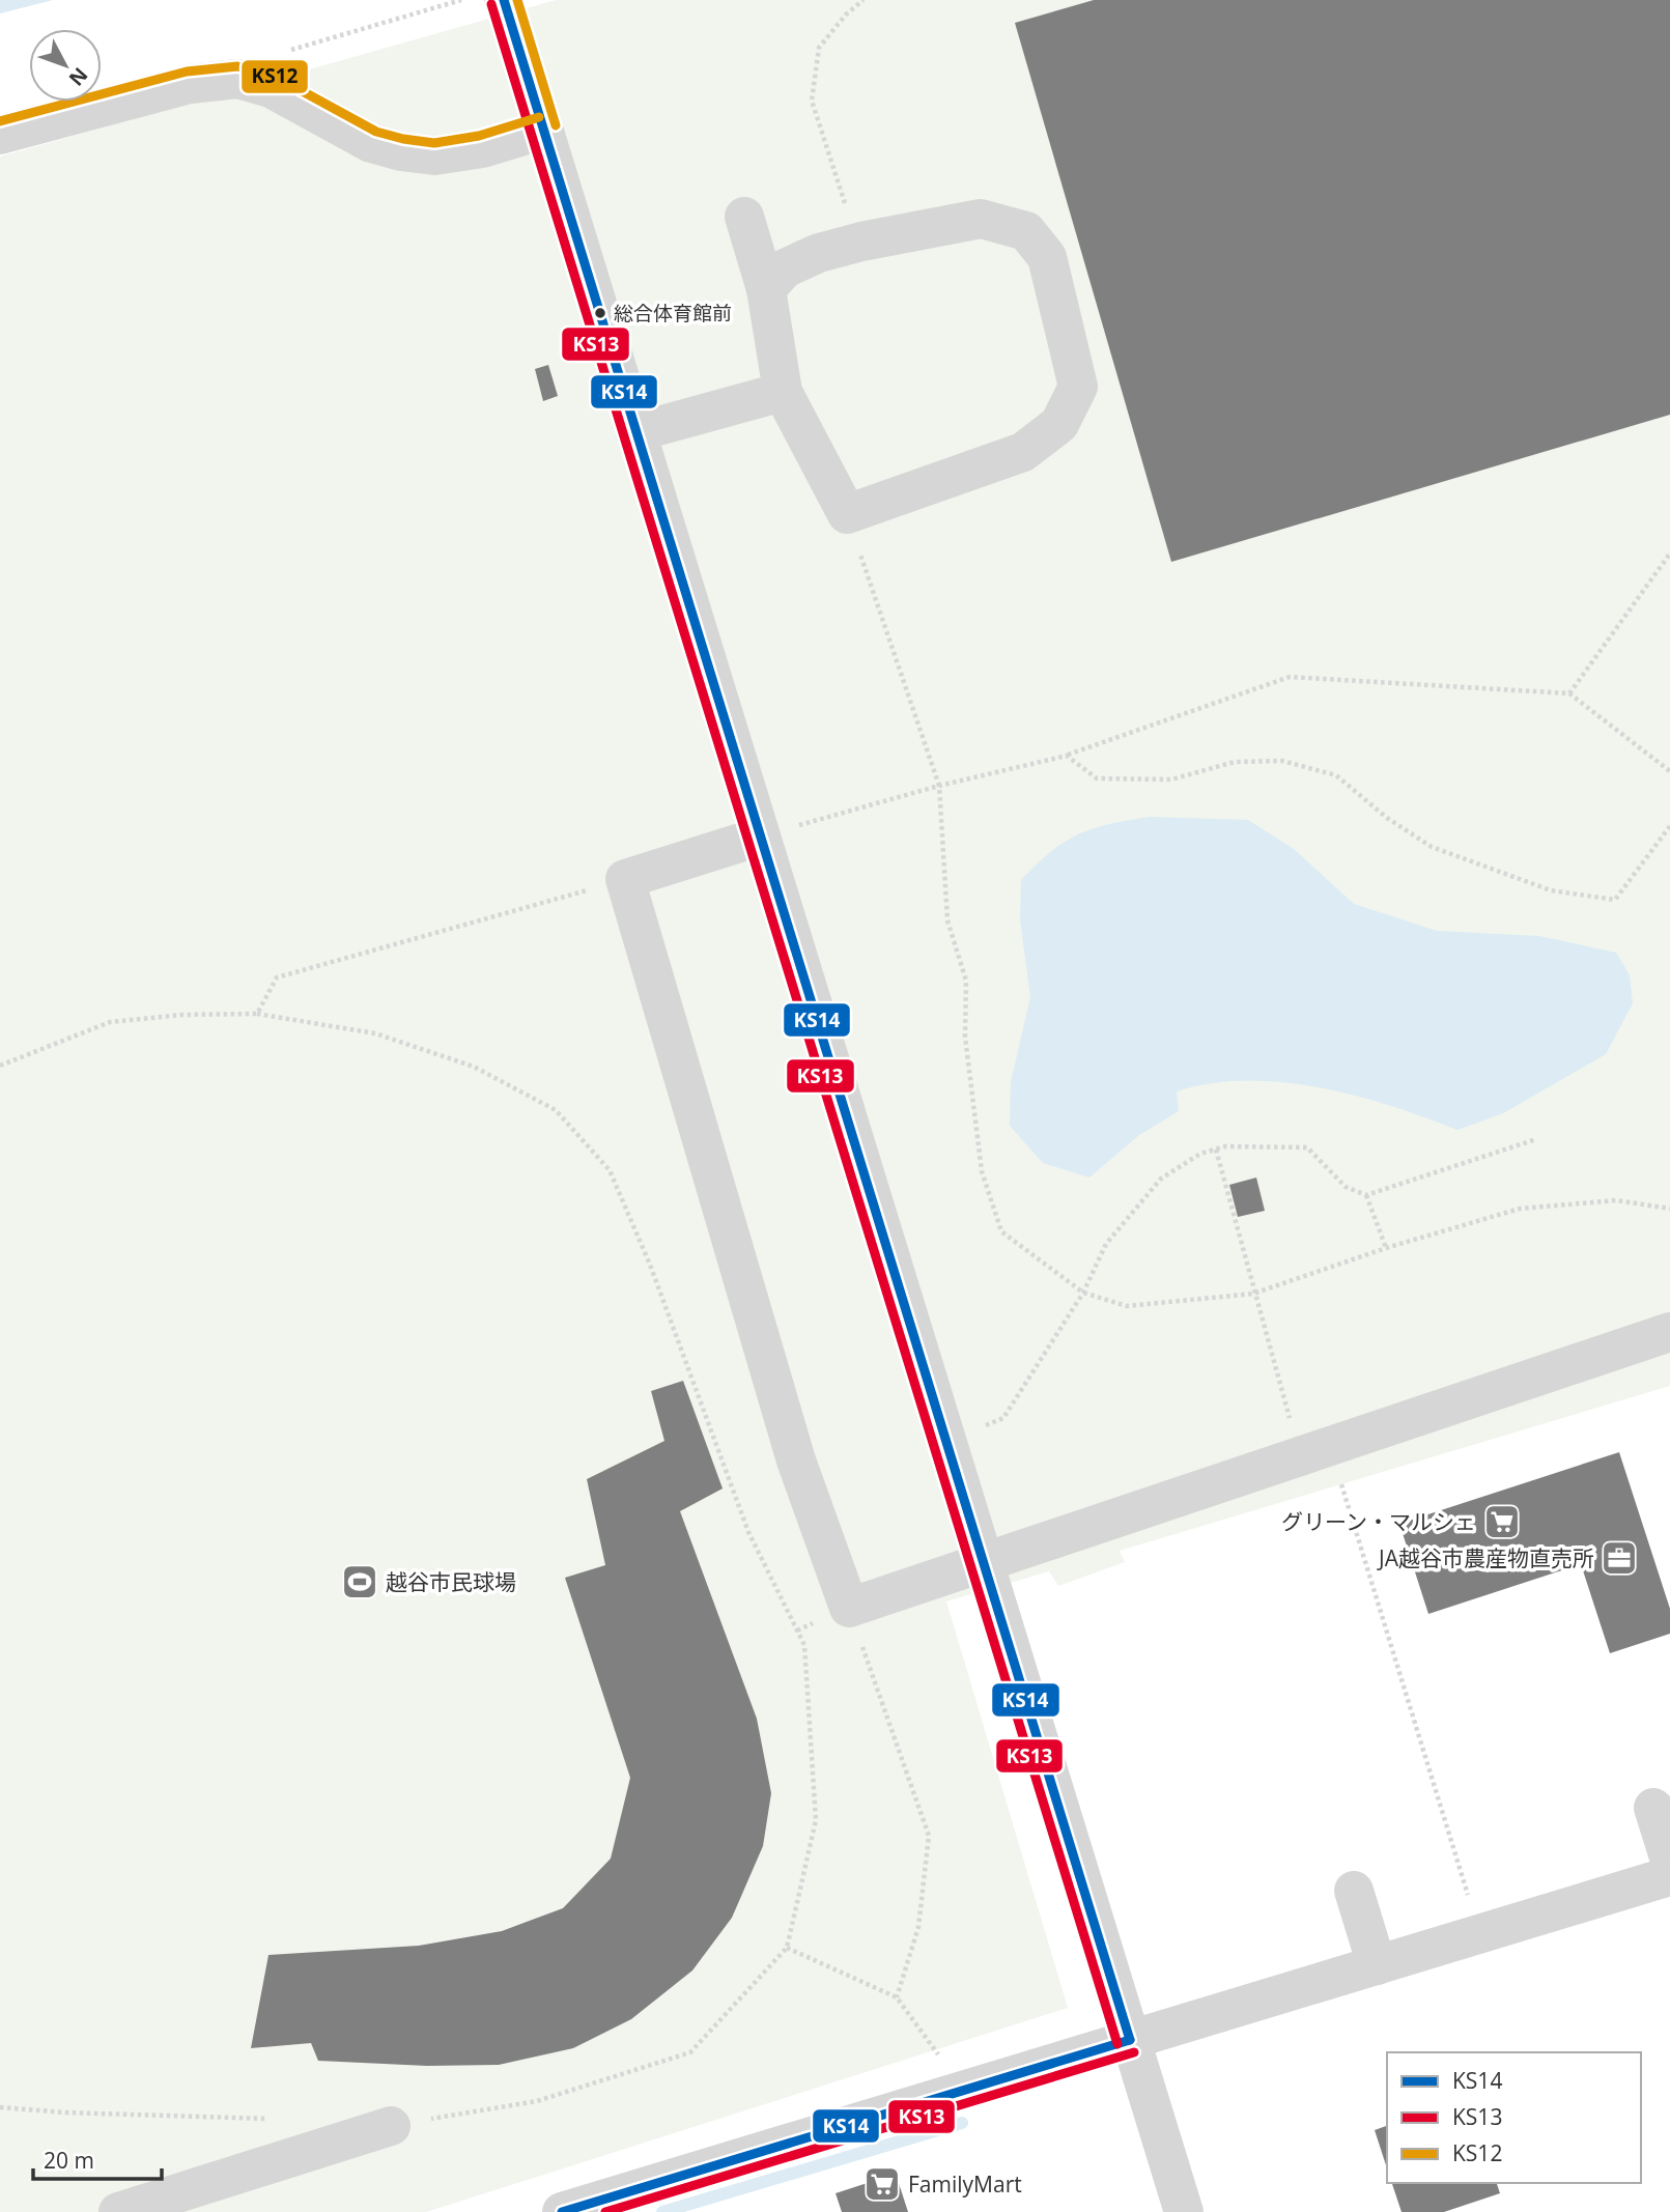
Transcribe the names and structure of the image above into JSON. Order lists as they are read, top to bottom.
{
  "places": {
    "other": ["総合体育館前"],
    "supermarket": ["グリーン・マルシェ", "FamilyMart"],
    "office": ["JA越谷市農産物直売所"],
    "sports": ["越谷市民球場"]
  },
  "lines": ["transit line KS14", "transit line KS12", "transit line KS13"],
  "legend": ["KS14", "KS13", "KS12"],
  "scale_bar": "20 m",
  "north": "bottom right"
}
